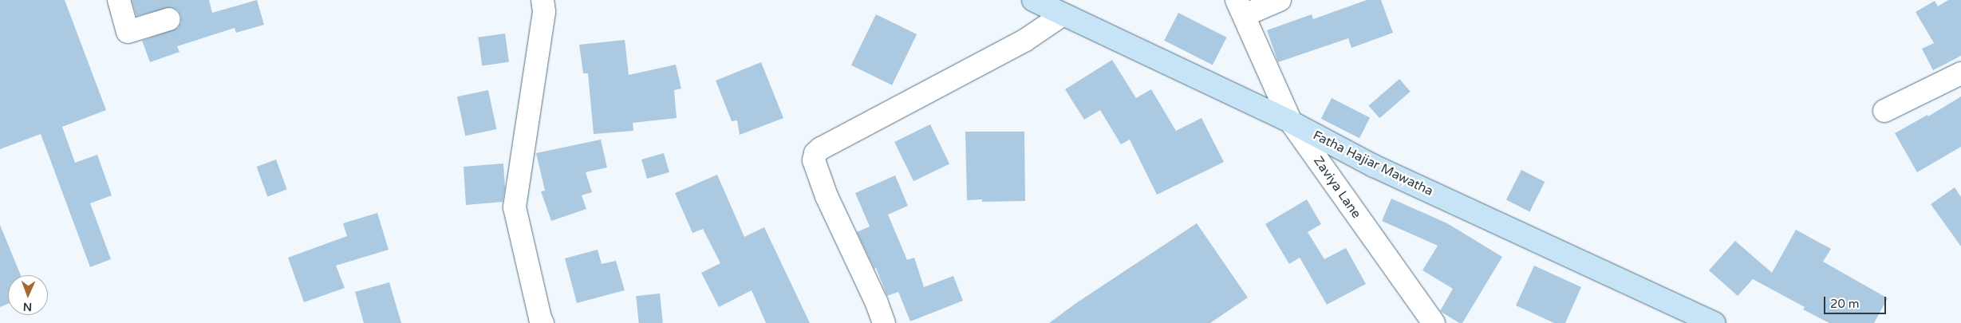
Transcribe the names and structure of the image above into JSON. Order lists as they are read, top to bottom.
{
  "streets": {
    "street": ["Fatha Hajiar Mawatha", "Zaviya Lane"]
  },
  "crossings": [
    ["Fatha Hajiar Mawatha", "Zaviya Lane"]
  ],
  "scale_bar": "20 m",
  "north": "bottom"
}
